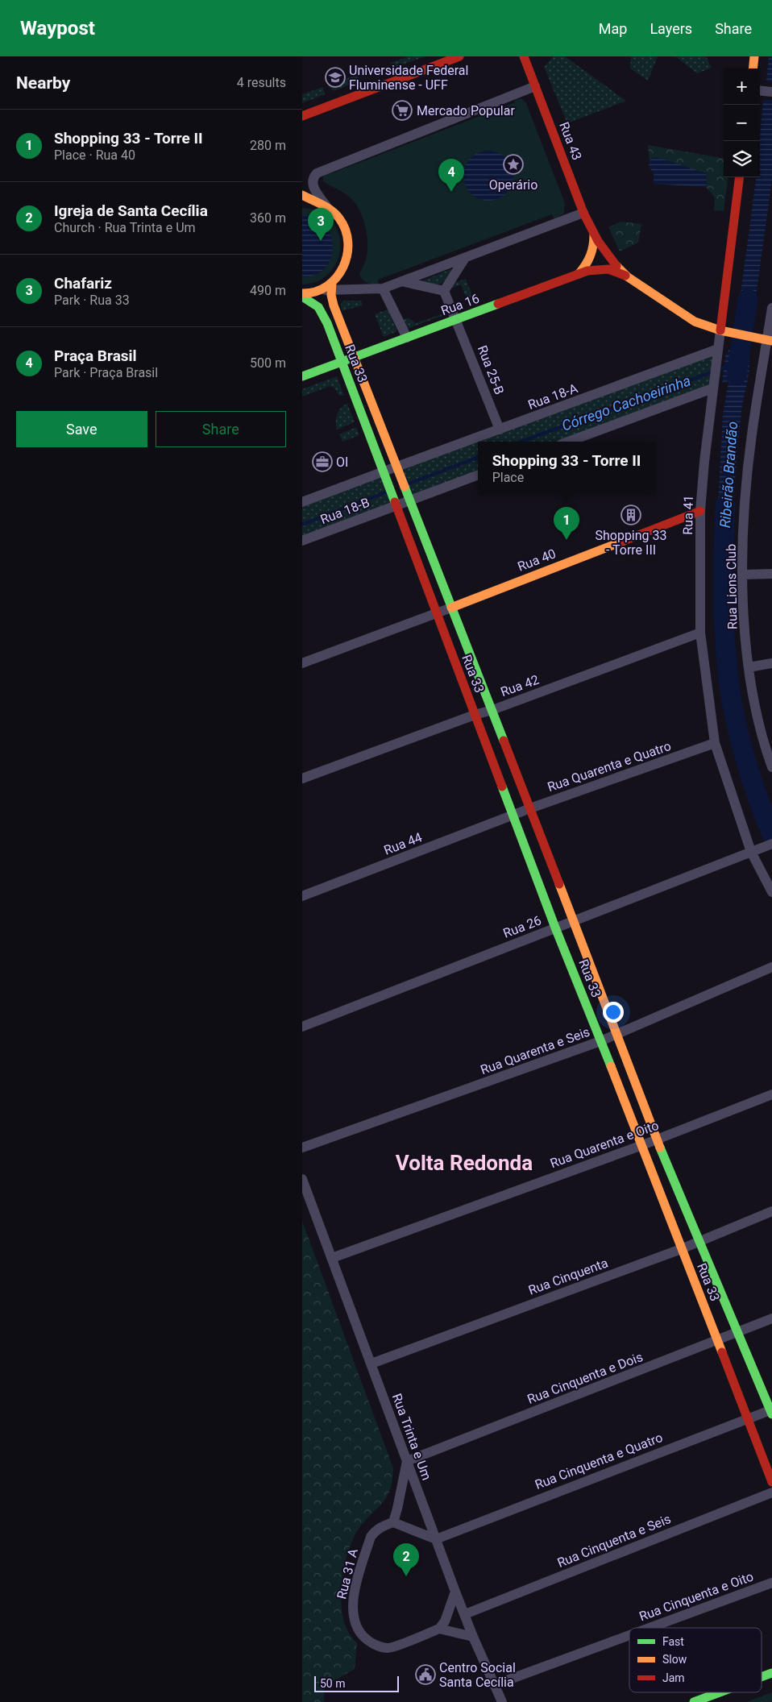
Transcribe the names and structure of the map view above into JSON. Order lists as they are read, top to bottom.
{
  "streets": {
    "street": [
      "Rua 43",
      "Rua 16",
      "Rua 33",
      "Rua 25-B",
      "Rua 18-A",
      "Rua 18-B",
      "Rua 41",
      "Rua 40",
      "Rua Lions Club",
      "Rua 42",
      "Rua Quarenta e Quatro",
      "Rua 44",
      "Rua 26",
      "Rua Quarenta e Seis",
      "Rua Quarenta e Oito",
      "Rua Cinquenta",
      "Rua Cinquenta e Dois",
      "Rua Trinta e Um",
      "Rua Cinquenta e Quatro",
      "Rua Cinquenta e Seis",
      "Rua 31 A",
      "Rua Cinquenta e Oito"
    ]
  },
  "crossings": [
    ["Rua 43", "Rua 16"],
    ["Rua 43", "Rua 41"],
    ["Rua 43", "Rua Lions Club"],
    ["Rua 16", "Rua 33"],
    ["Rua 16", "Rua 25-B"],
    ["Rua 33", "Rua 18-A"],
    ["Rua 33", "Rua 18-B"],
    ["Rua 33", "Rua 40"],
    ["Rua 33", "Rua 42"],
    ["Rua 33", "Rua Quarenta e Quatro"],
    ["Rua 33", "Rua 44"],
    ["Rua 33", "Rua 26"],
    ["Rua 33", "Rua Quarenta e Seis"],
    ["Rua 33", "Rua Quarenta e Oito"],
    ["Rua 33", "Rua Cinquenta"],
    ["Rua 33", "Rua Cinquenta e Dois"],
    ["Rua 33", "Rua Cinquenta e Quatro"],
    ["Rua 25-B", "Rua 18-A"],
    ["Rua 18-A", "Rua 41"],
    ["Rua 41", "Rua 40"],
    ["Rua 41", "Rua 42"],
    ["Rua 41", "Rua Quarenta e Quatro"],
    ["Rua 41", "Rua 26"],
    ["Rua Quarenta e Quatro", "Rua 44"],
    ["Rua Quarenta e Oito", "Rua Trinta e Um"],
    ["Rua Cinquenta", "Rua Trinta e Um"],
    ["Rua Cinquenta e Dois", "Rua Trinta e Um"],
    ["Rua Trinta e Um", "Rua Cinquenta e Quatro"],
    ["Rua Trinta e Um", "Rua Cinquenta e Seis"],
    ["Rua Trinta e Um", "Rua 31 A"],
    ["Rua Trinta e Um", "Rua Cinquenta e Oito"],
    ["Rua Cinquenta e Quatro", "Rua 31 A"]
  ],
  "districts": ["Volta Redonda"],
  "water": ["Córrego Cachoeirinha", "Ribeirão Brandão"],
  "places": {
    "school or university": ["Universidade Federal Fluminense - UFF"],
    "supermarket": ["Mercado Popular"],
    "place": ["Operário"],
    "office": ["OI"],
    "building": ["Shopping 33 - Torre III"],
    "public building": ["Centro Social Santa Cecília"]
  },
  "legend": ["Fast", "Slow", "Jam"],
  "scale_bar": "50 m",
  "page": {
    "header": "Waypost",
    "nav": ["Map", "Layers", "Share"],
    "heading": ["Nearby", "4 results"],
    "map_buttons": ["+", "−"],
    "list": [
      {
        "mark": "1",
        "name": "Shopping 33 - Torre II",
        "note": "Place · Rua 40",
        "value": "280 m"
      },
      {
        "mark": "2",
        "name": "Igreja de Santa Cecília",
        "note": "Church · Rua Trinta e Um",
        "value": "360 m"
      },
      {
        "mark": "3",
        "name": "Chafariz",
        "note": "Park · Rua 33",
        "value": "490 m"
      },
      {
        "mark": "4",
        "name": "Praça Brasil",
        "note": "Park · Praça Brasil",
        "value": "500 m"
      }
    ],
    "pins": [
      "4",
      "3",
      "1",
      "2"
    ],
    "buttons": ["Save", "Share"],
    "popup": ["Shopping 33 - Torre II", "Place"],
    "scale": "50 m"
  }
}
